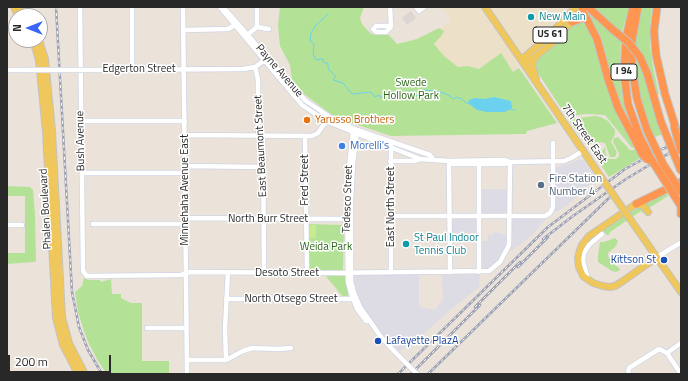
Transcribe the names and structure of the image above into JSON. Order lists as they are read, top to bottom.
{
  "streets": {
    "highway": ["I 94"],
    "main road": ["US 61", "7th Street East", "Phalen Boulevard"],
    "street": [
      "Edgerton Street",
      "Payne Avenue",
      "Bush Avenue",
      "East Beaumont Street",
      "Fred Street",
      "Minnehaha Avenue East",
      "Tedesco Street",
      "East North Street",
      "North Burr Street",
      "Desoto Street",
      "North Otsego Street"
    ]
  },
  "crossings": [
    ["US 61", "7th Street East"],
    ["Edgerton Street", "Payne Avenue"],
    ["Edgerton Street", "East Beaumont Street"],
    ["Edgerton Street", "Minnehaha Avenue East"],
    ["Payne Avenue", "7th Street East"],
    ["Payne Avenue", "Tedesco Street"],
    ["Payne Avenue", "East North Street"],
    ["Bush Avenue", "Desoto Street"],
    ["East Beaumont Street", "North Burr Street"],
    ["East Beaumont Street", "Desoto Street"],
    ["Fred Street", "North Burr Street"],
    ["Fred Street", "Desoto Street"],
    ["Minnehaha Avenue East", "North Burr Street"],
    ["Minnehaha Avenue East", "Desoto Street"],
    ["Tedesco Street", "North Burr Street"],
    ["Tedesco Street", "Desoto Street"],
    ["Tedesco Street", "North Otsego Street"],
    ["East North Street", "Desoto Street"]
  ],
  "parks": ["Swede Hollow Park", "Weida Park"],
  "places": [
    "New Main",
    "Yarusso Brothers",
    "Morelli's",
    "Fire Station Number 4",
    "St Paul Indoor Tennis Club",
    "Kittson St",
    "Lafayette PlazA"
  ],
  "scale_bar": "200 m",
  "north": "left"
}
